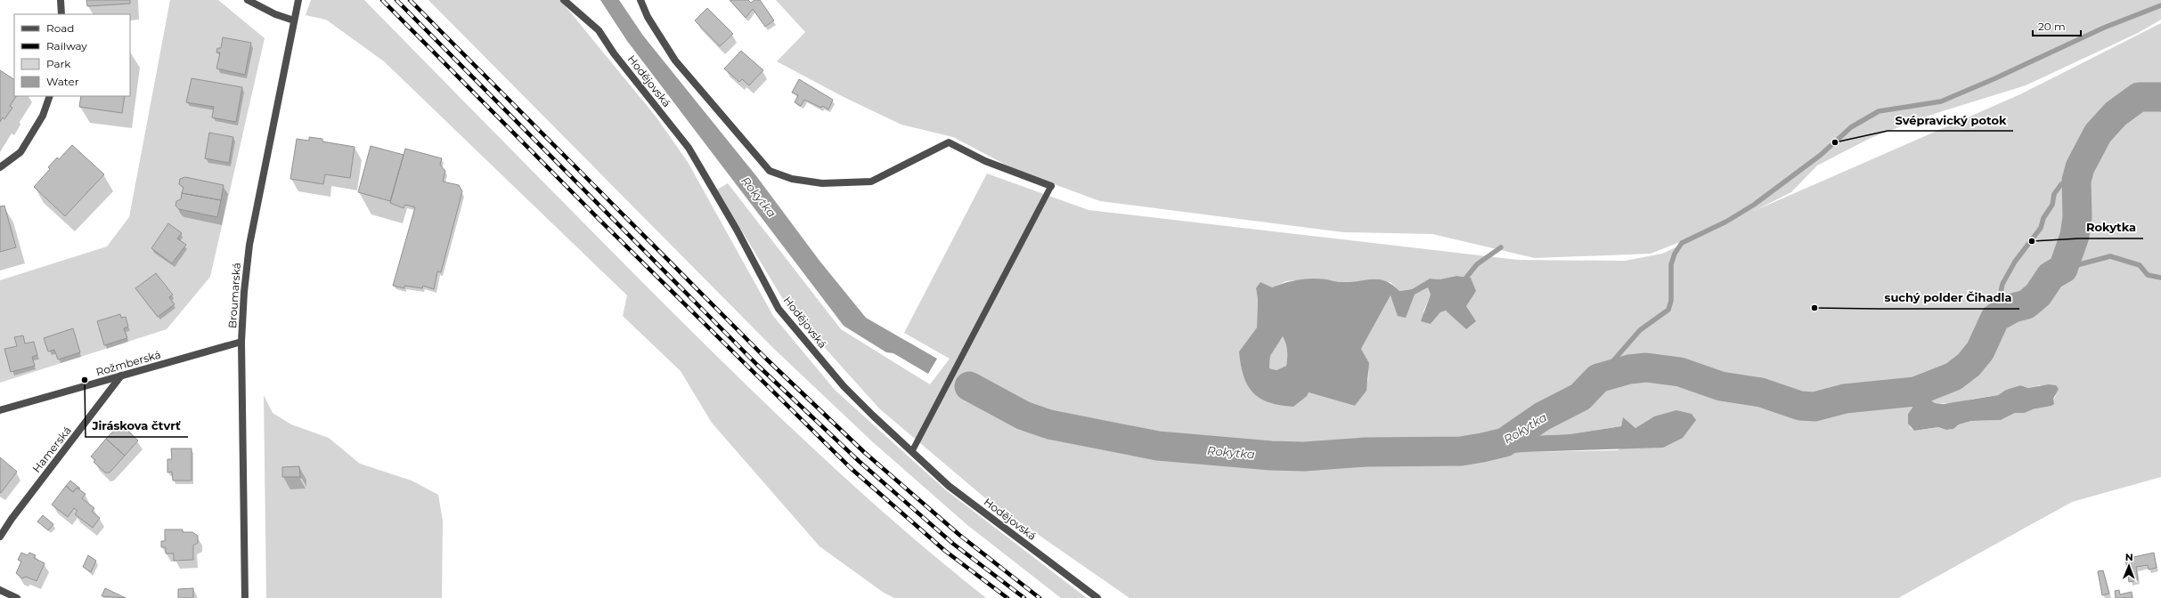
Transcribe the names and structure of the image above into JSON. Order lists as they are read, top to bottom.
{
  "streets": {
    "street": [
      "Hodějovská",
      "Broumarská",
      "Rožmberská",
      "Hamerská"
    ]
  },
  "crossings": [
    ["Broumarská", "Rožmberská"],
    ["Rožmberská", "Hamerská"]
  ],
  "water": ["Rokytka"],
  "places": [
    "Svépravický potok",
    "Rokytka",
    "suchý polder Čihadla",
    "Jiráskova čtvrť"
  ],
  "legend": [
    "Road",
    "Railway",
    "Park",
    "Water"
  ],
  "scale_bar": "20 m",
  "north": "top"
}
